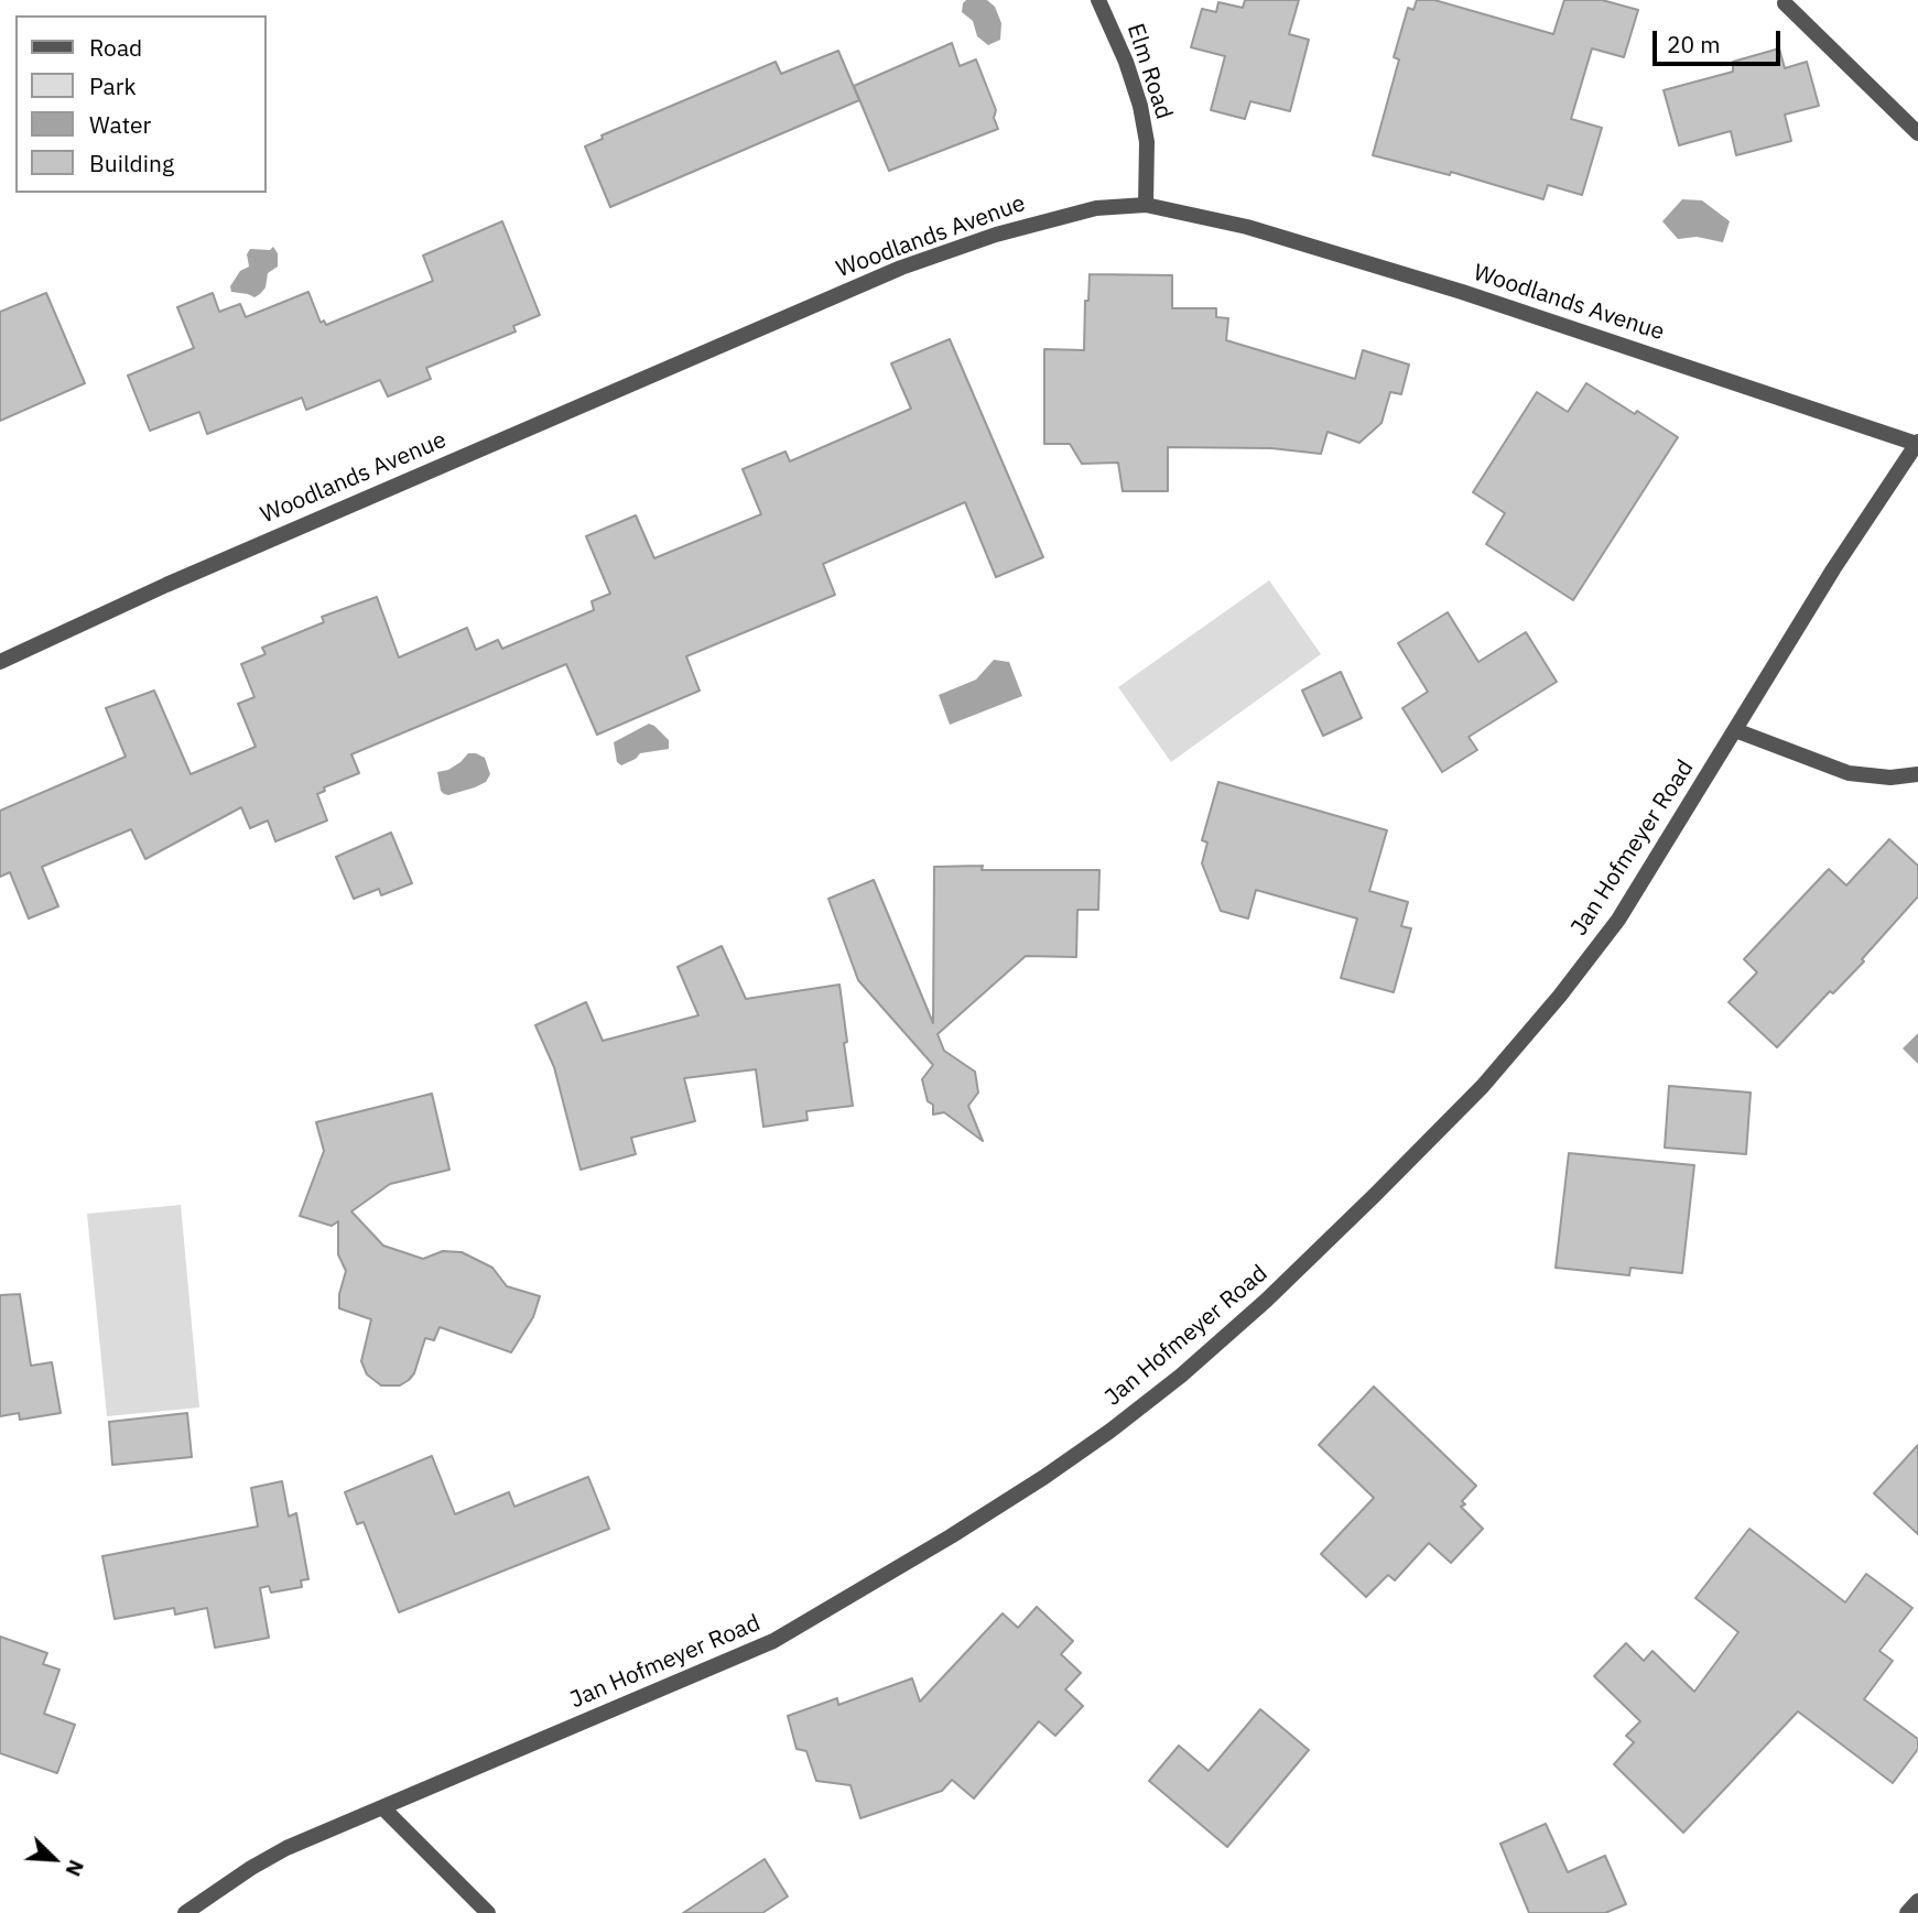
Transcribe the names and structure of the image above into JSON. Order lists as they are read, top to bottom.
{
  "streets": {
    "street": ["Elm Road", "Woodlands Avenue", "Jan Hofmeyer Road"]
  },
  "crossings": [
    ["Elm Road", "Woodlands Avenue"],
    ["Woodlands Avenue", "Jan Hofmeyer Road"]
  ],
  "legend": [
    "Road",
    "Park",
    "Water",
    "Building"
  ],
  "scale_bar": "20 m",
  "north": "bottom right"
}
